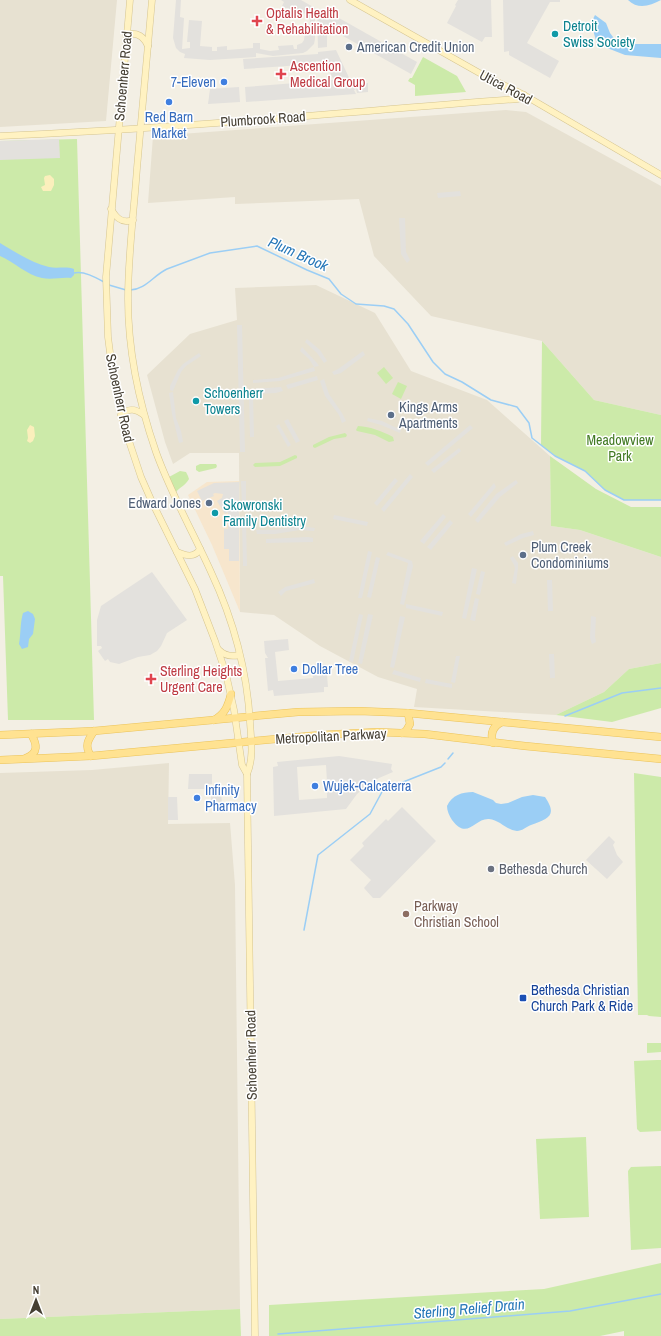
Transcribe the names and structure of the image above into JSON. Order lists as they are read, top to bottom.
{
  "streets": {
    "main road": [
      "Schoenherr Road",
      "Utica Road",
      "Plumbrook Road",
      "Metropolitan Parkway"
    ]
  },
  "crossings": [
    ["Schoenherr Road", "Plumbrook Road"],
    ["Schoenherr Road", "Metropolitan Parkway"],
    ["Utica Road", "Plumbrook Road"]
  ],
  "water": ["Plum Brook", "Sterling Relief Drain"],
  "parks": ["Meadowview Park"],
  "places": {
    "health": ["Optalis Health & Rehabilitation", "Ascention Medical Group", "Sterling Heights Urgent Care"],
    "other": [
      "Detroit Swiss Society",
      "American Credit Union",
      "7-Eleven",
      "Red Barn Market",
      "Schoenherr Towers",
      "Kings Arms Apartments",
      "Edward Jones",
      "Skowronski Family Dentistry",
      "Plum Creek Condominiums",
      "Dollar Tree",
      "Wujek-Calcaterra",
      "Infinity Pharmacy",
      "Bethesda Church",
      "Parkway Christian School"
    ],
    "transit": ["Bethesda Christian Church Park & Ride"]
  },
  "north": "top"
}
